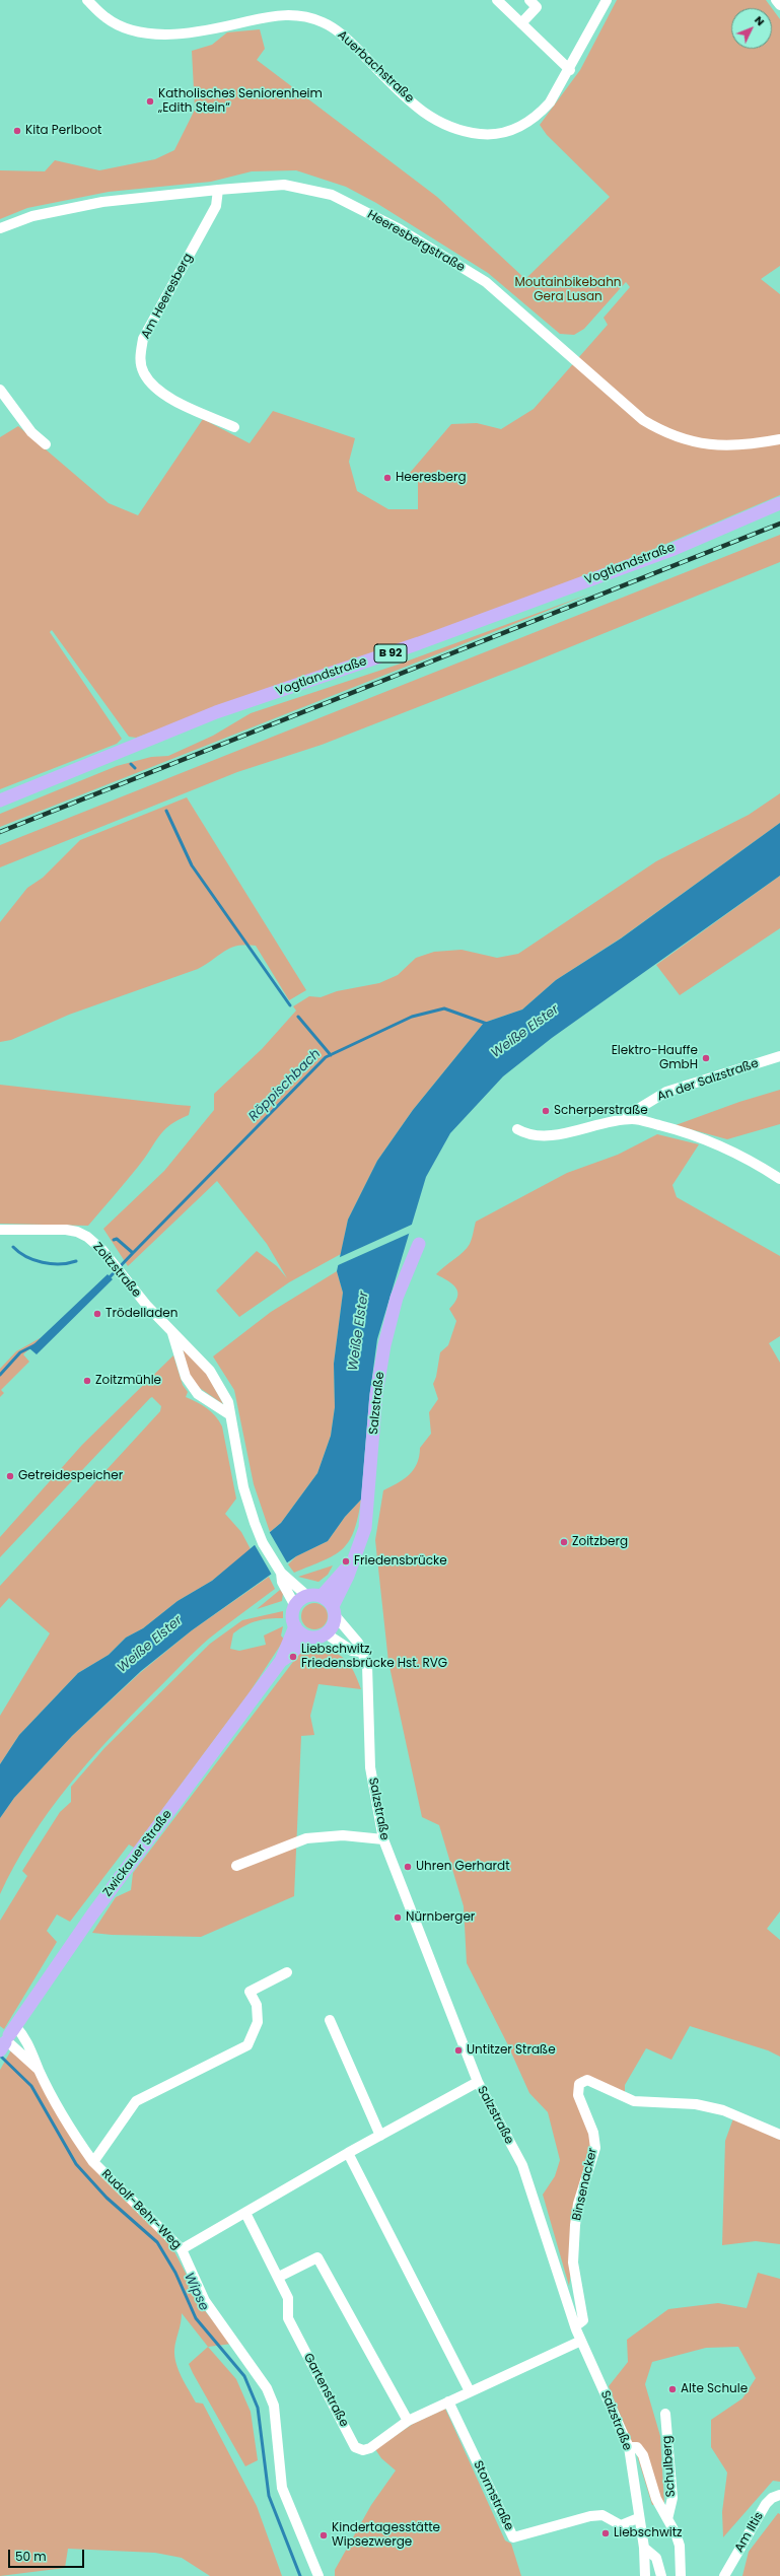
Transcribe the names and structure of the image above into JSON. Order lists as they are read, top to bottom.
{
  "streets": {
    "main road": [
      "Vogtlandstraße",
      "B 92",
      "Salzstraße",
      "Zwickauer Straße"
    ],
    "street": [
      "Auerbachstraße",
      "Heeresbergstraße",
      "Am Heeresberg",
      "An der Salzstraße",
      "Zoitzstraße",
      "Binsenacker",
      "Rudolf-Behr-Weg",
      "Gartenstraße",
      "Schulberg",
      "Stormstraße",
      "Am Iltis"
    ]
  },
  "crossings": [
    ["Heeresbergstraße", "Am Heeresberg"],
    ["Zoitzstraße", "Salzstraße"],
    ["Zoitzstraße", "Zwickauer Straße"],
    ["Salzstraße", "Zwickauer Straße"],
    ["Salzstraße", "Binsenacker"],
    ["Salzstraße", "Gartenstraße"],
    ["Salzstraße", "Schulberg"],
    ["Salzstraße", "Stormstraße"],
    ["Zwickauer Straße", "Rudolf-Behr-Weg"],
    ["Gartenstraße", "Stormstraße"]
  ],
  "water": ["Weiße Elster", "Röppischbach", "Wipse"],
  "parks": ["Moutainbikebahn Gera Lusan"],
  "places": [
    "Katholisches Seniorenheim „Edith Stein“",
    "Kita Perlboot",
    "Heeresberg",
    "Elektro-Hauffe GmbH",
    "Scherperstraße",
    "Trödelladen",
    "Zoitzmühle",
    "Getreidespeicher",
    "Zoitzberg",
    "Friedensbrücke",
    "Liebschwitz, Friedensbrücke Hst. RVG",
    "Uhren Gerhardt",
    "Nürnberger",
    "Untitzer Straße",
    "Alte Schule",
    "Liebschwitz",
    "Kindertagesstätte Wipsezwerge"
  ],
  "scale_bar": "50 m",
  "north": "top right"
}
